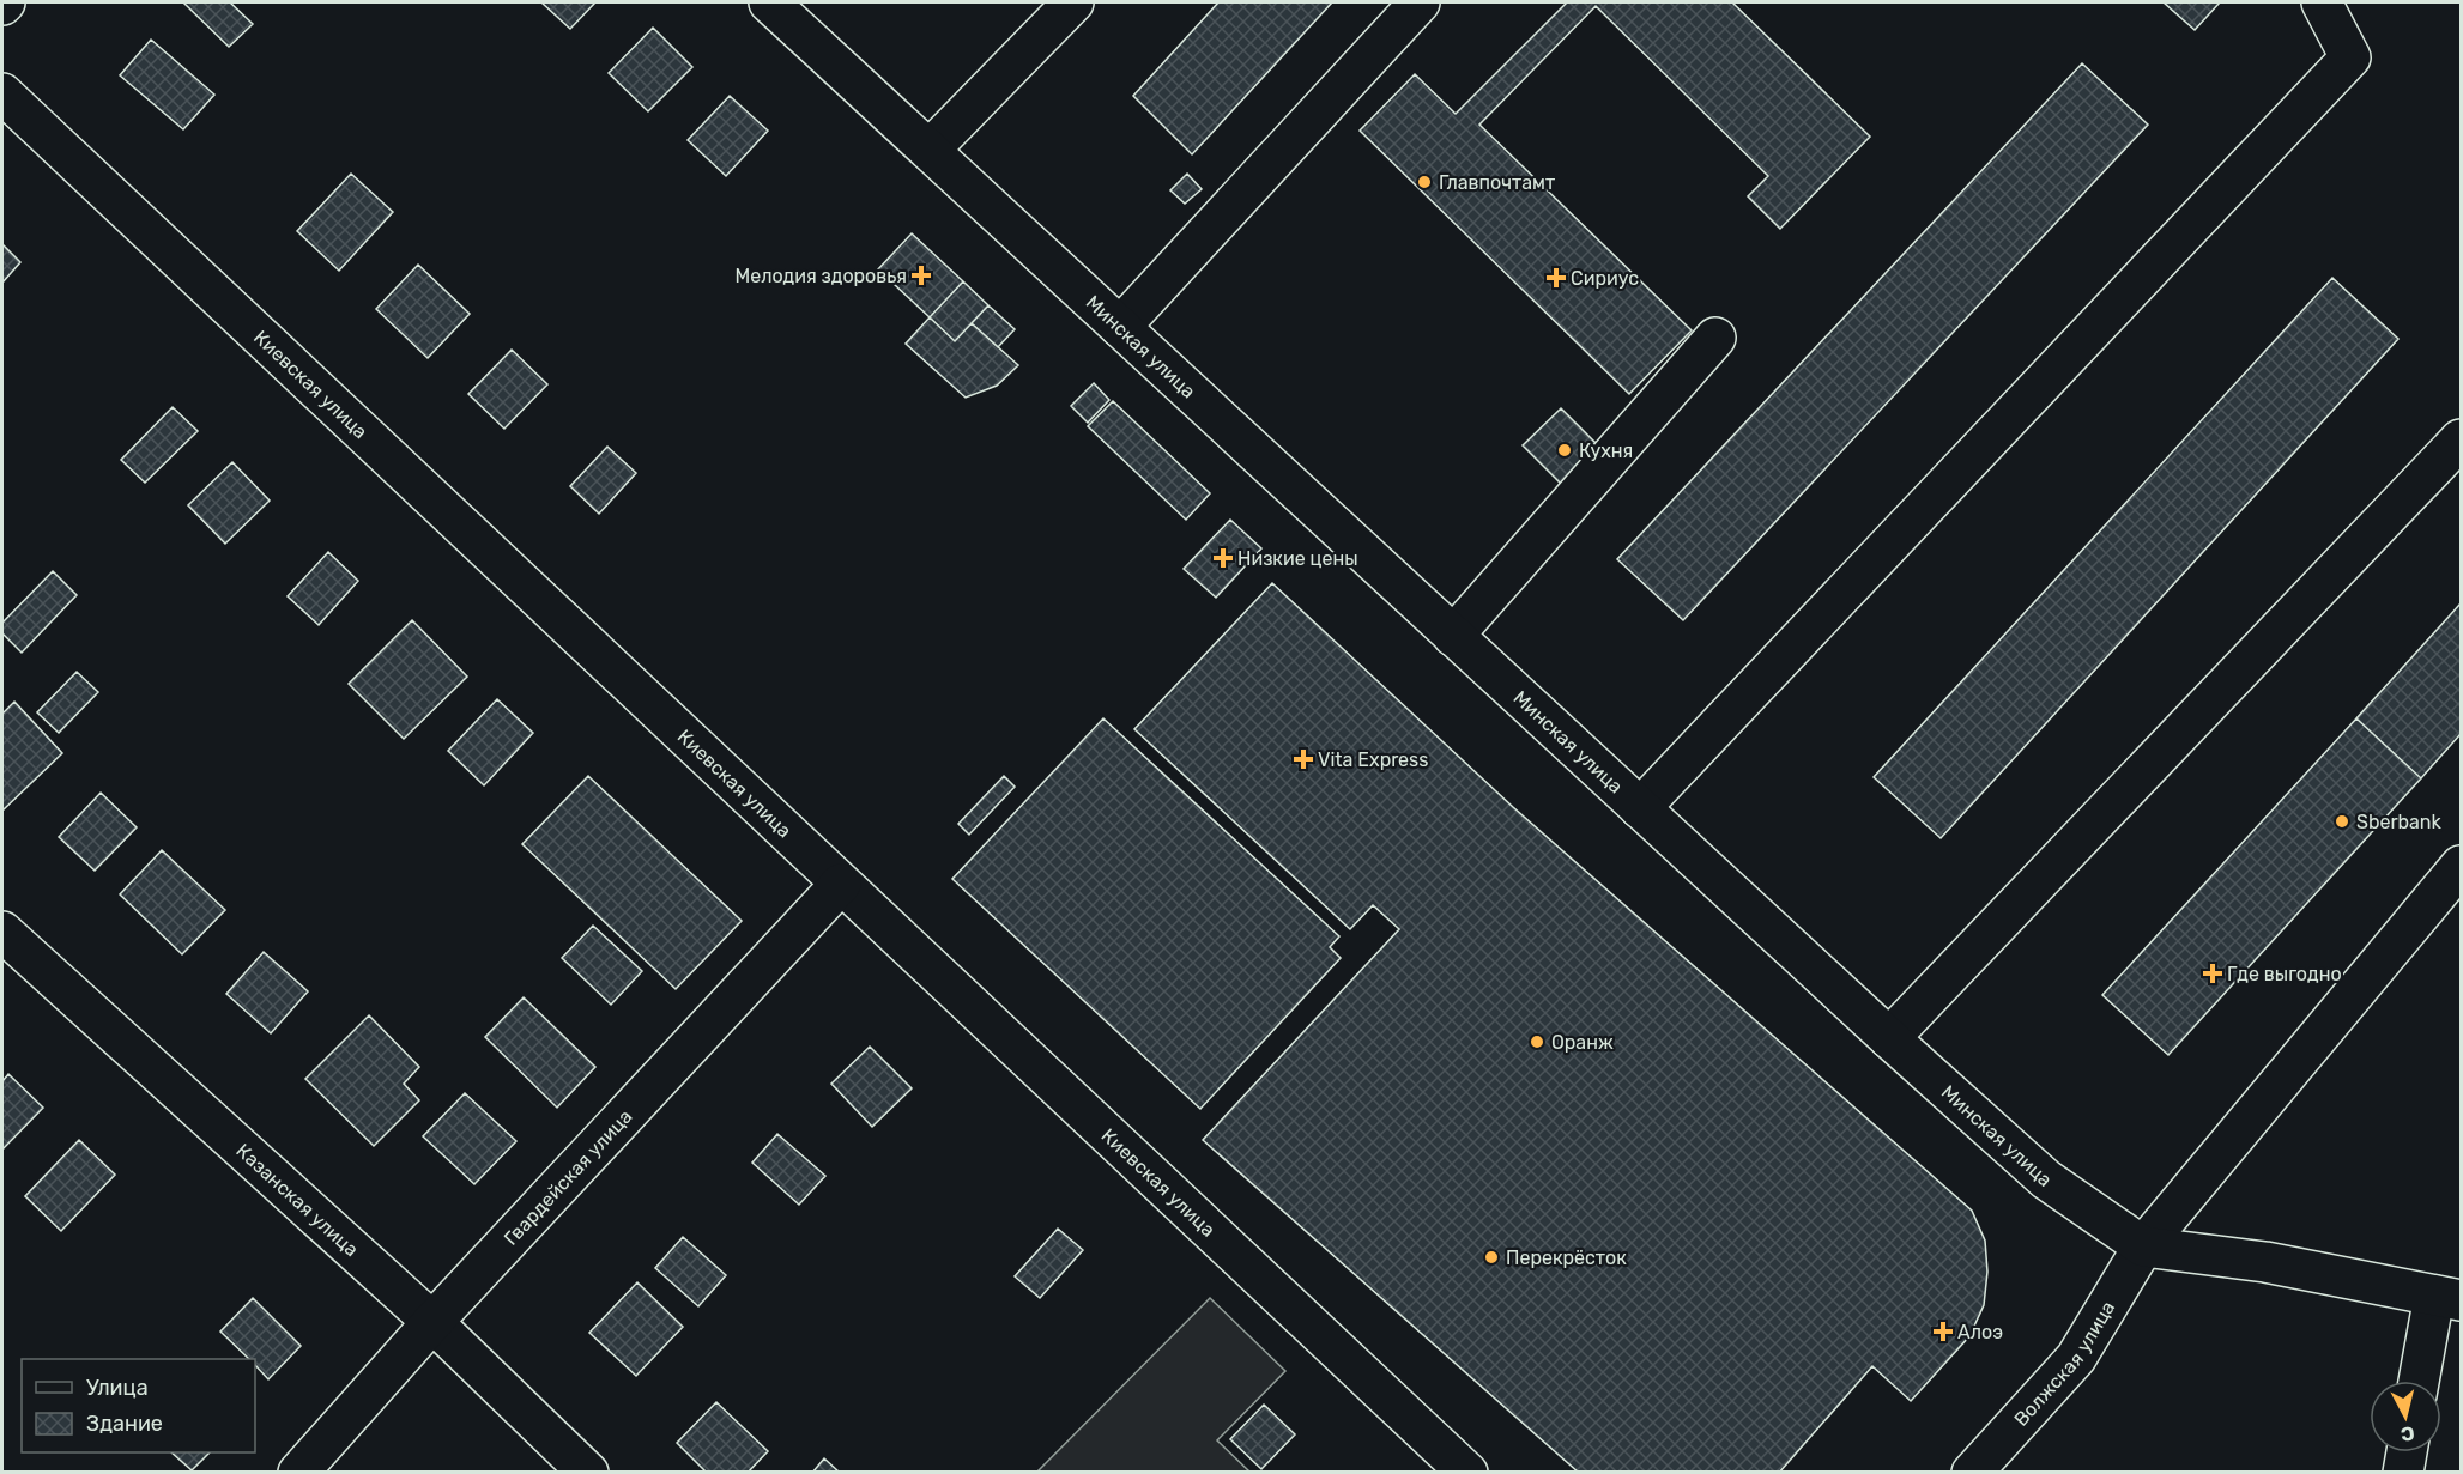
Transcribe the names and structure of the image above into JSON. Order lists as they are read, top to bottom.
{
  "streets": {
    "street": [
      "Минская улица",
      "Киевская улица",
      "Гвардейская улица",
      "Казанская улица",
      "Волжская улица"
    ]
  },
  "crossings": [
    ["Минская улица", "Волжская улица"],
    ["Киевская улица", "Гвардейская улица"],
    ["Гвардейская улица", "Казанская улица"]
  ],
  "places": {
    "other": [
      "Главпочтамт",
      "Кухня",
      "Sberbank",
      "Оранж",
      "Перекрёсток"
    ],
    "health": [
      "Мелодия здоровья",
      "Сириус",
      "Низкие цены",
      "Vita Express",
      "Где выгодно",
      "Алоэ"
    ]
  },
  "legend": ["Улица", "Здание"],
  "north": "bottom"
}
